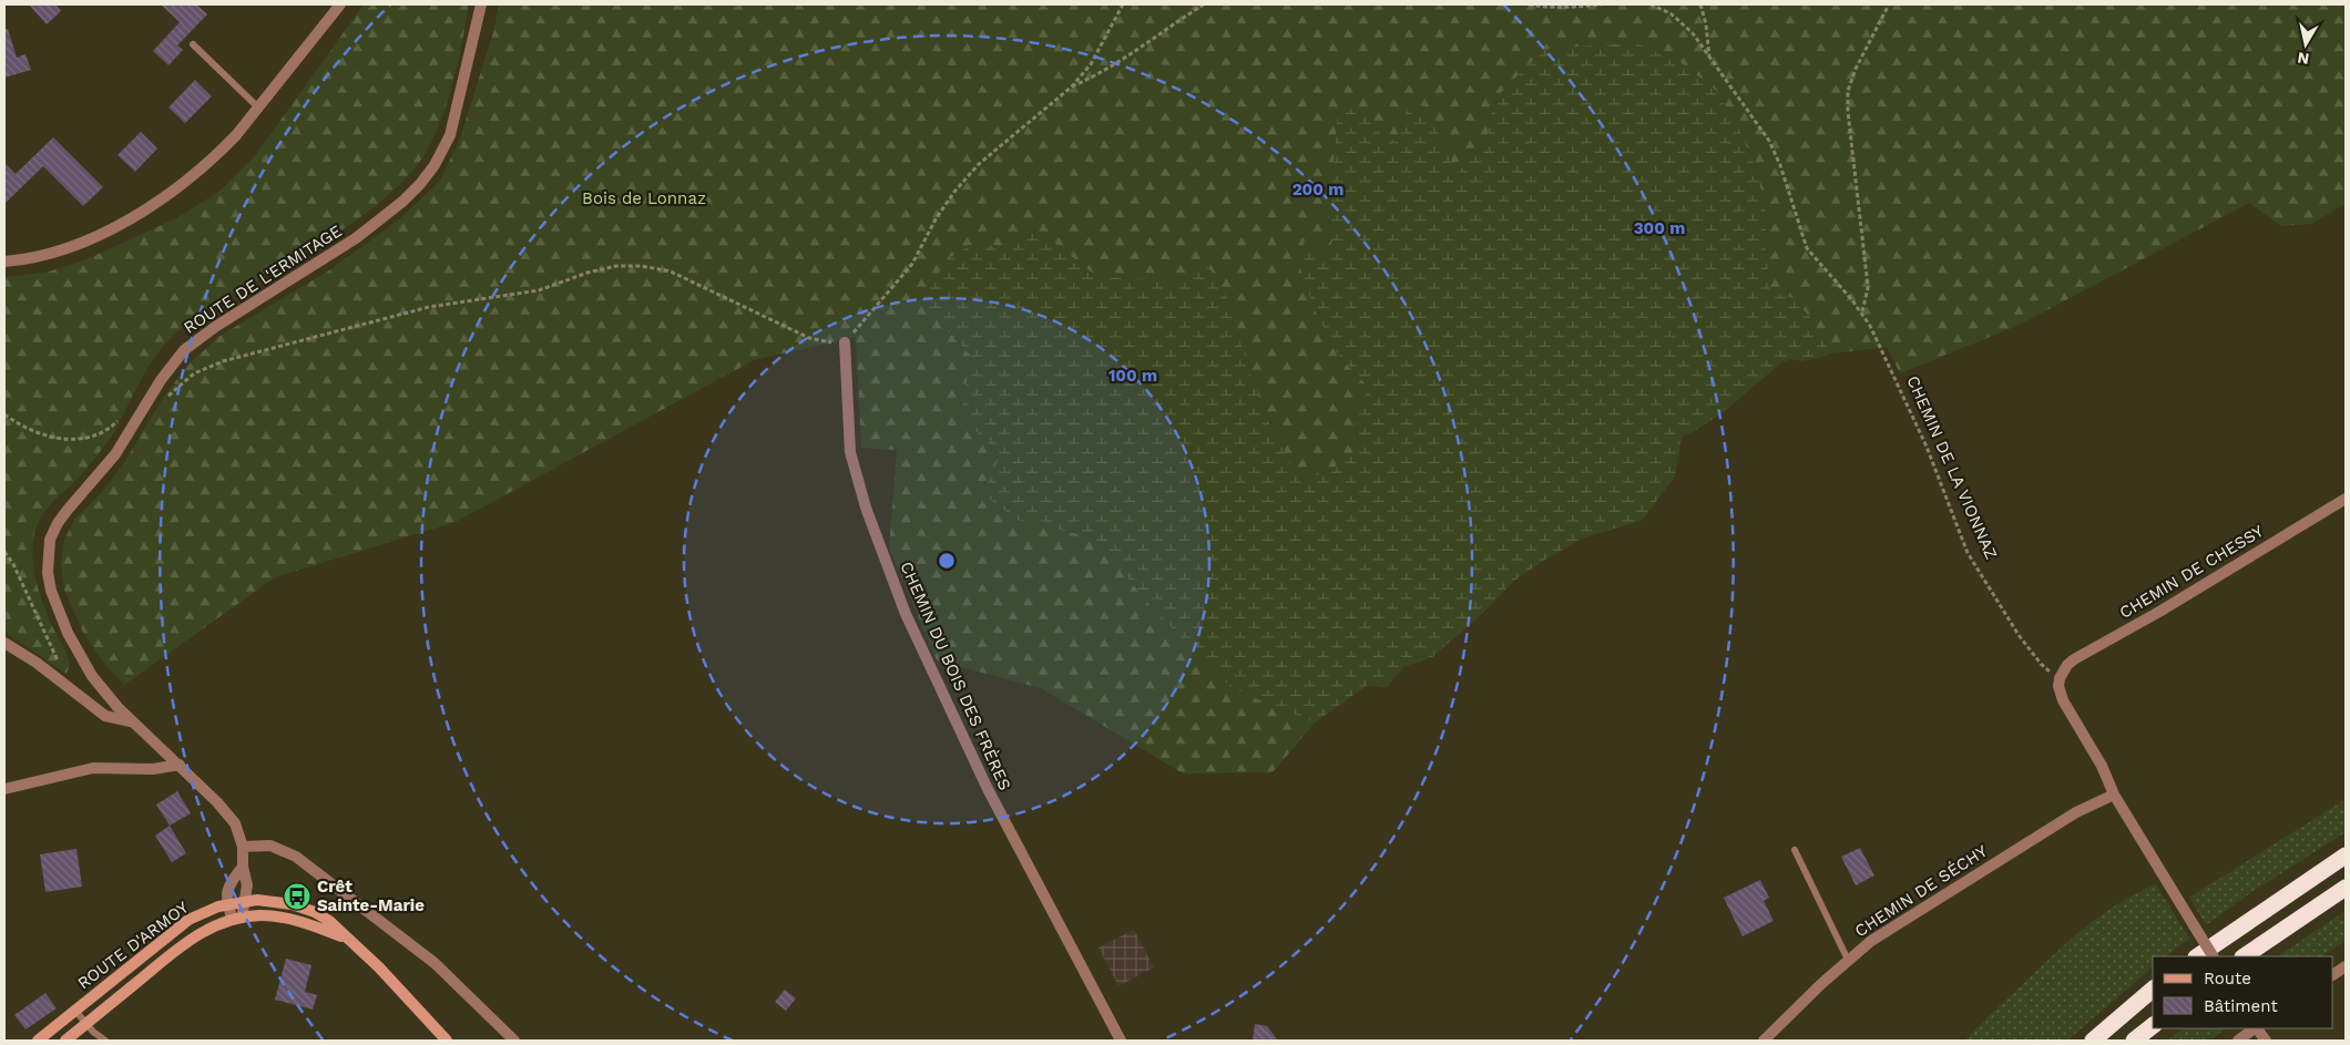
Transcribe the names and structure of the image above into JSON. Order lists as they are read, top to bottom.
{
  "streets": {
    "main road": ["ROUTE D'ARMOY"],
    "street": [
      "ROUTE DE L'ERMITAGE",
      "CHEMIN DE CHESSY",
      "CHEMIN DU BOIS DES FRÈRES",
      "CHEMIN DE SÉCHY"
    ],
    "path": ["CHEMIN DE LA VIONNAZ"]
  },
  "crossings": [
    ["CHEMIN DE LA VIONNAZ", "CHEMIN DE CHESSY"]
  ],
  "parks": ["Bois de Lonnaz"],
  "places": {
    "bus stop": ["Crêt Sainte-Marie"]
  },
  "legend": ["Route", "Bâtiment"],
  "north": "bottom",
  "rings": ["200 m", "300 m", "100 m"]
}
